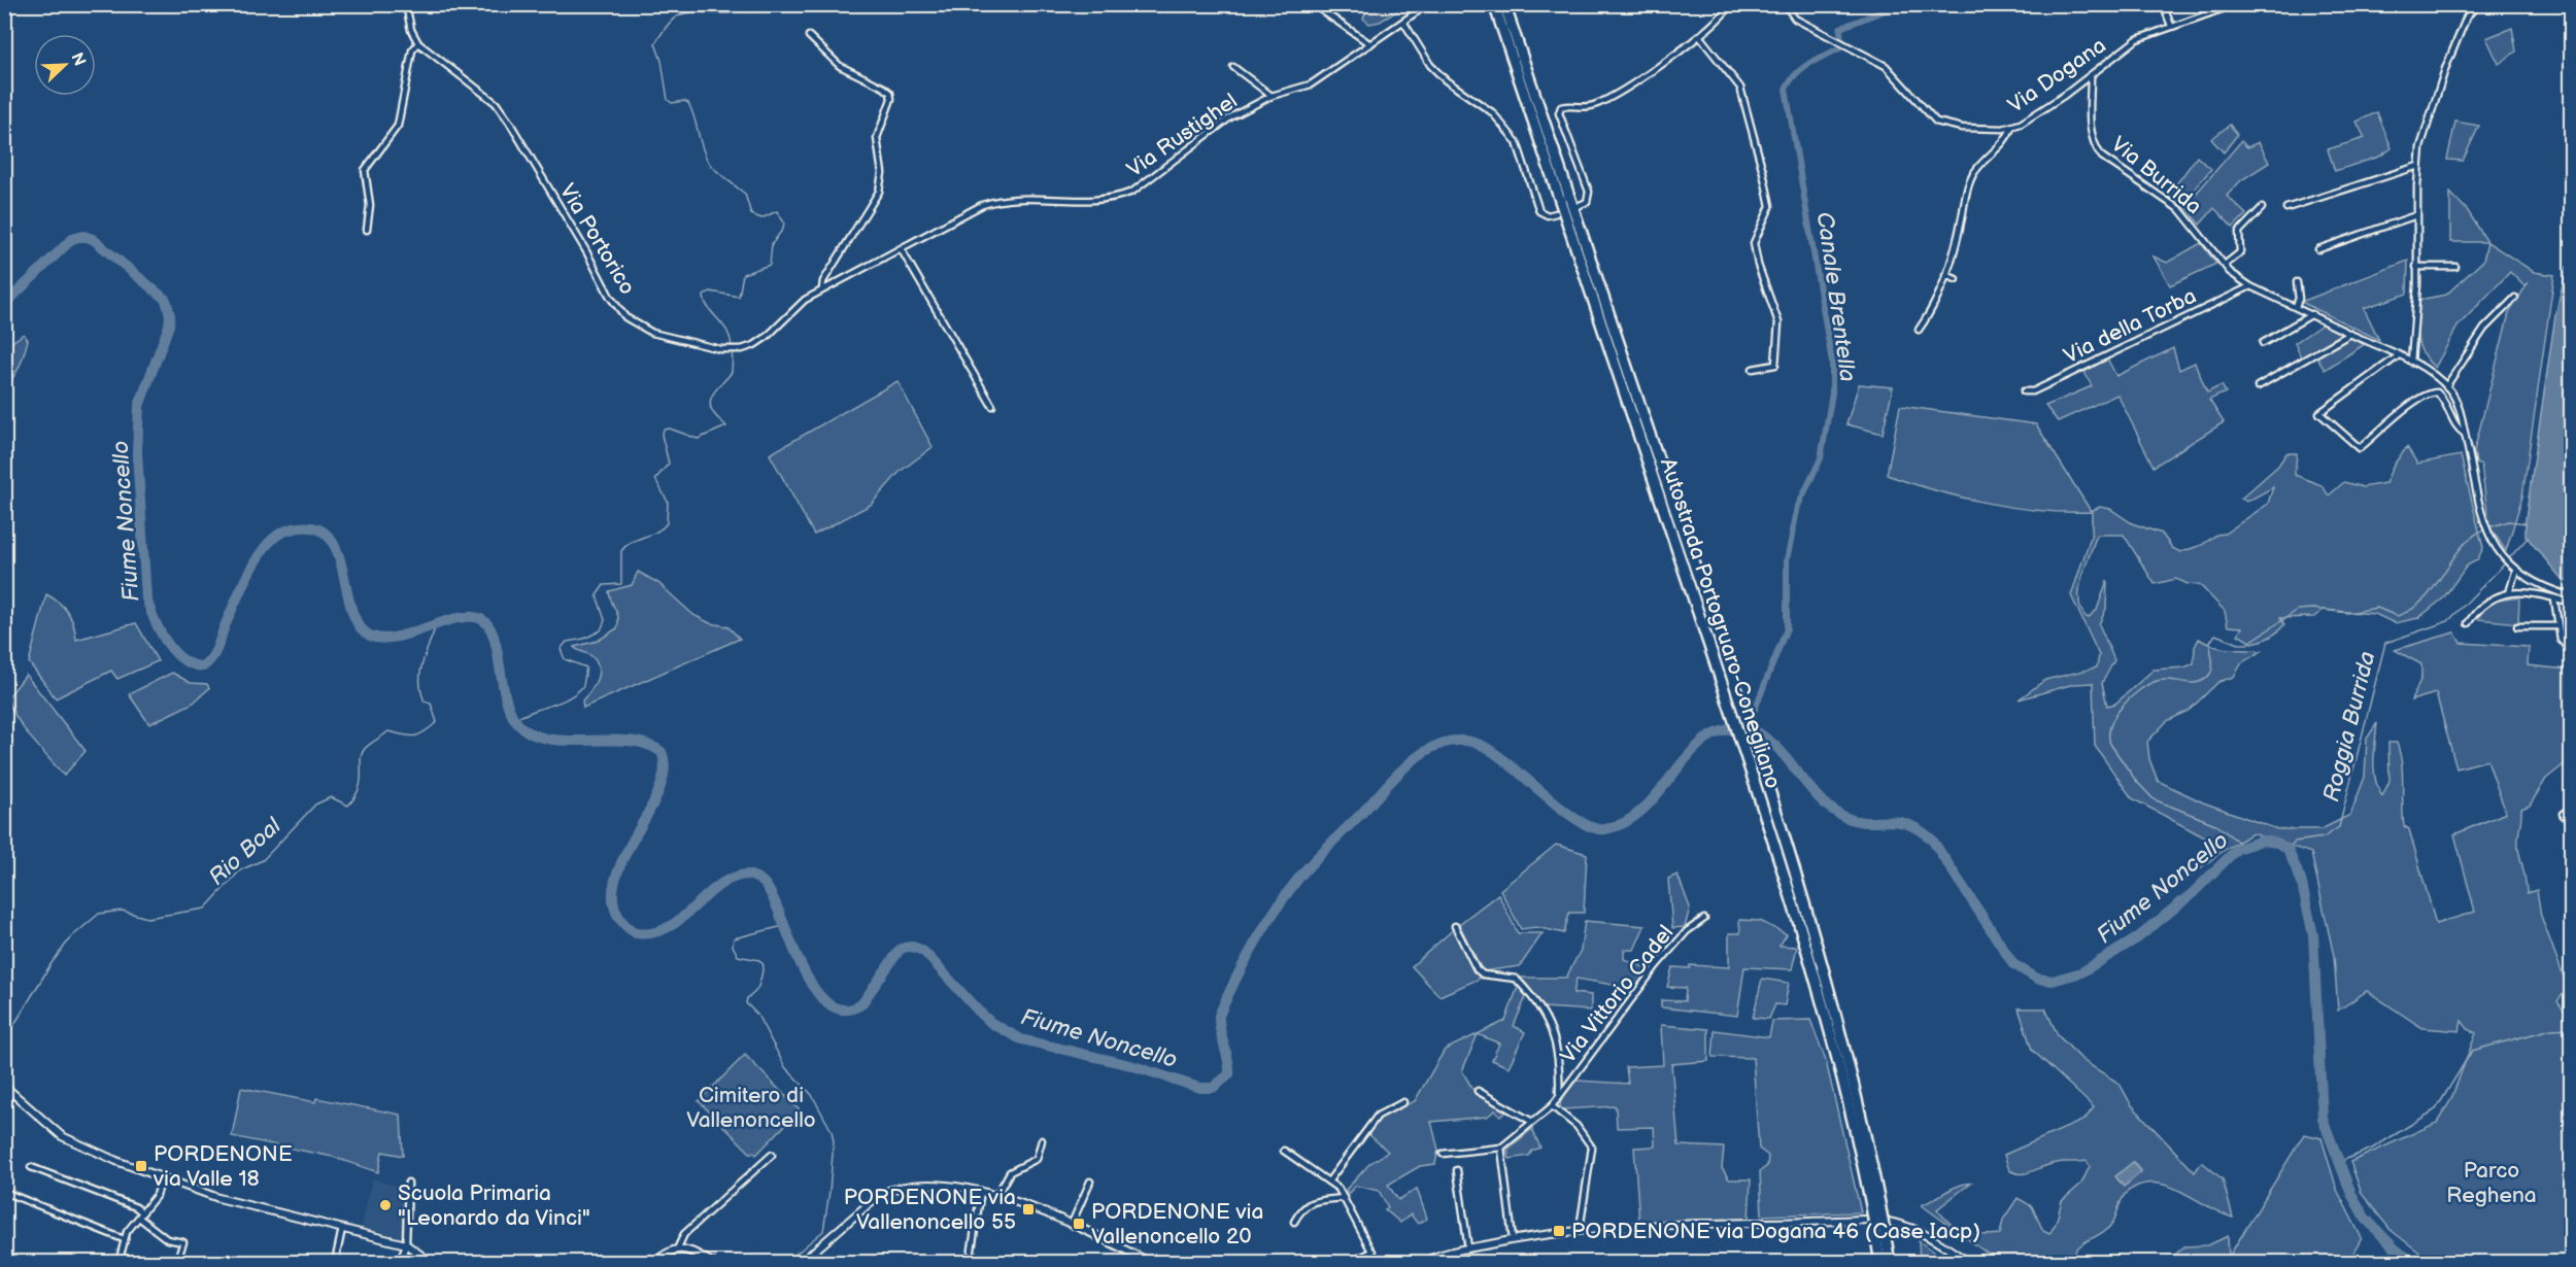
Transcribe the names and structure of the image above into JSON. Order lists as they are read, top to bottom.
{
  "streets": {
    "highway": ["Autostrada Portogruaro-Conegliano"],
    "street": [
      "Via Dogana",
      "Via Rustighel",
      "Via Burrida",
      "Via Portorico",
      "Via della Torba",
      "Via Vittorio Cadel"
    ]
  },
  "crossings": [
    ["Via Dogana", "Via Burrida"],
    ["Via Rustighel", "Via Portorico"],
    ["Via Burrida", "Via della Torba"]
  ],
  "water": [
    "Canale Brentella",
    "Fiume Noncello",
    "Roggia Burrida",
    "Rio Boal"
  ],
  "parks": ["Cimitero di Vallenoncello", "Parco Reghena"],
  "places": {
    "transit": [
      "PORDENONE via Valle 18",
      "PORDENONE via Vallenoncello 55",
      "PORDENONE via Vallenoncello 20",
      "PORDENONE via Dogana 46 (Case Iacp)"
    ],
    "other": ["Scuola Primaria \"Leonardo da Vinci\""]
  },
  "north": "top right"
}
